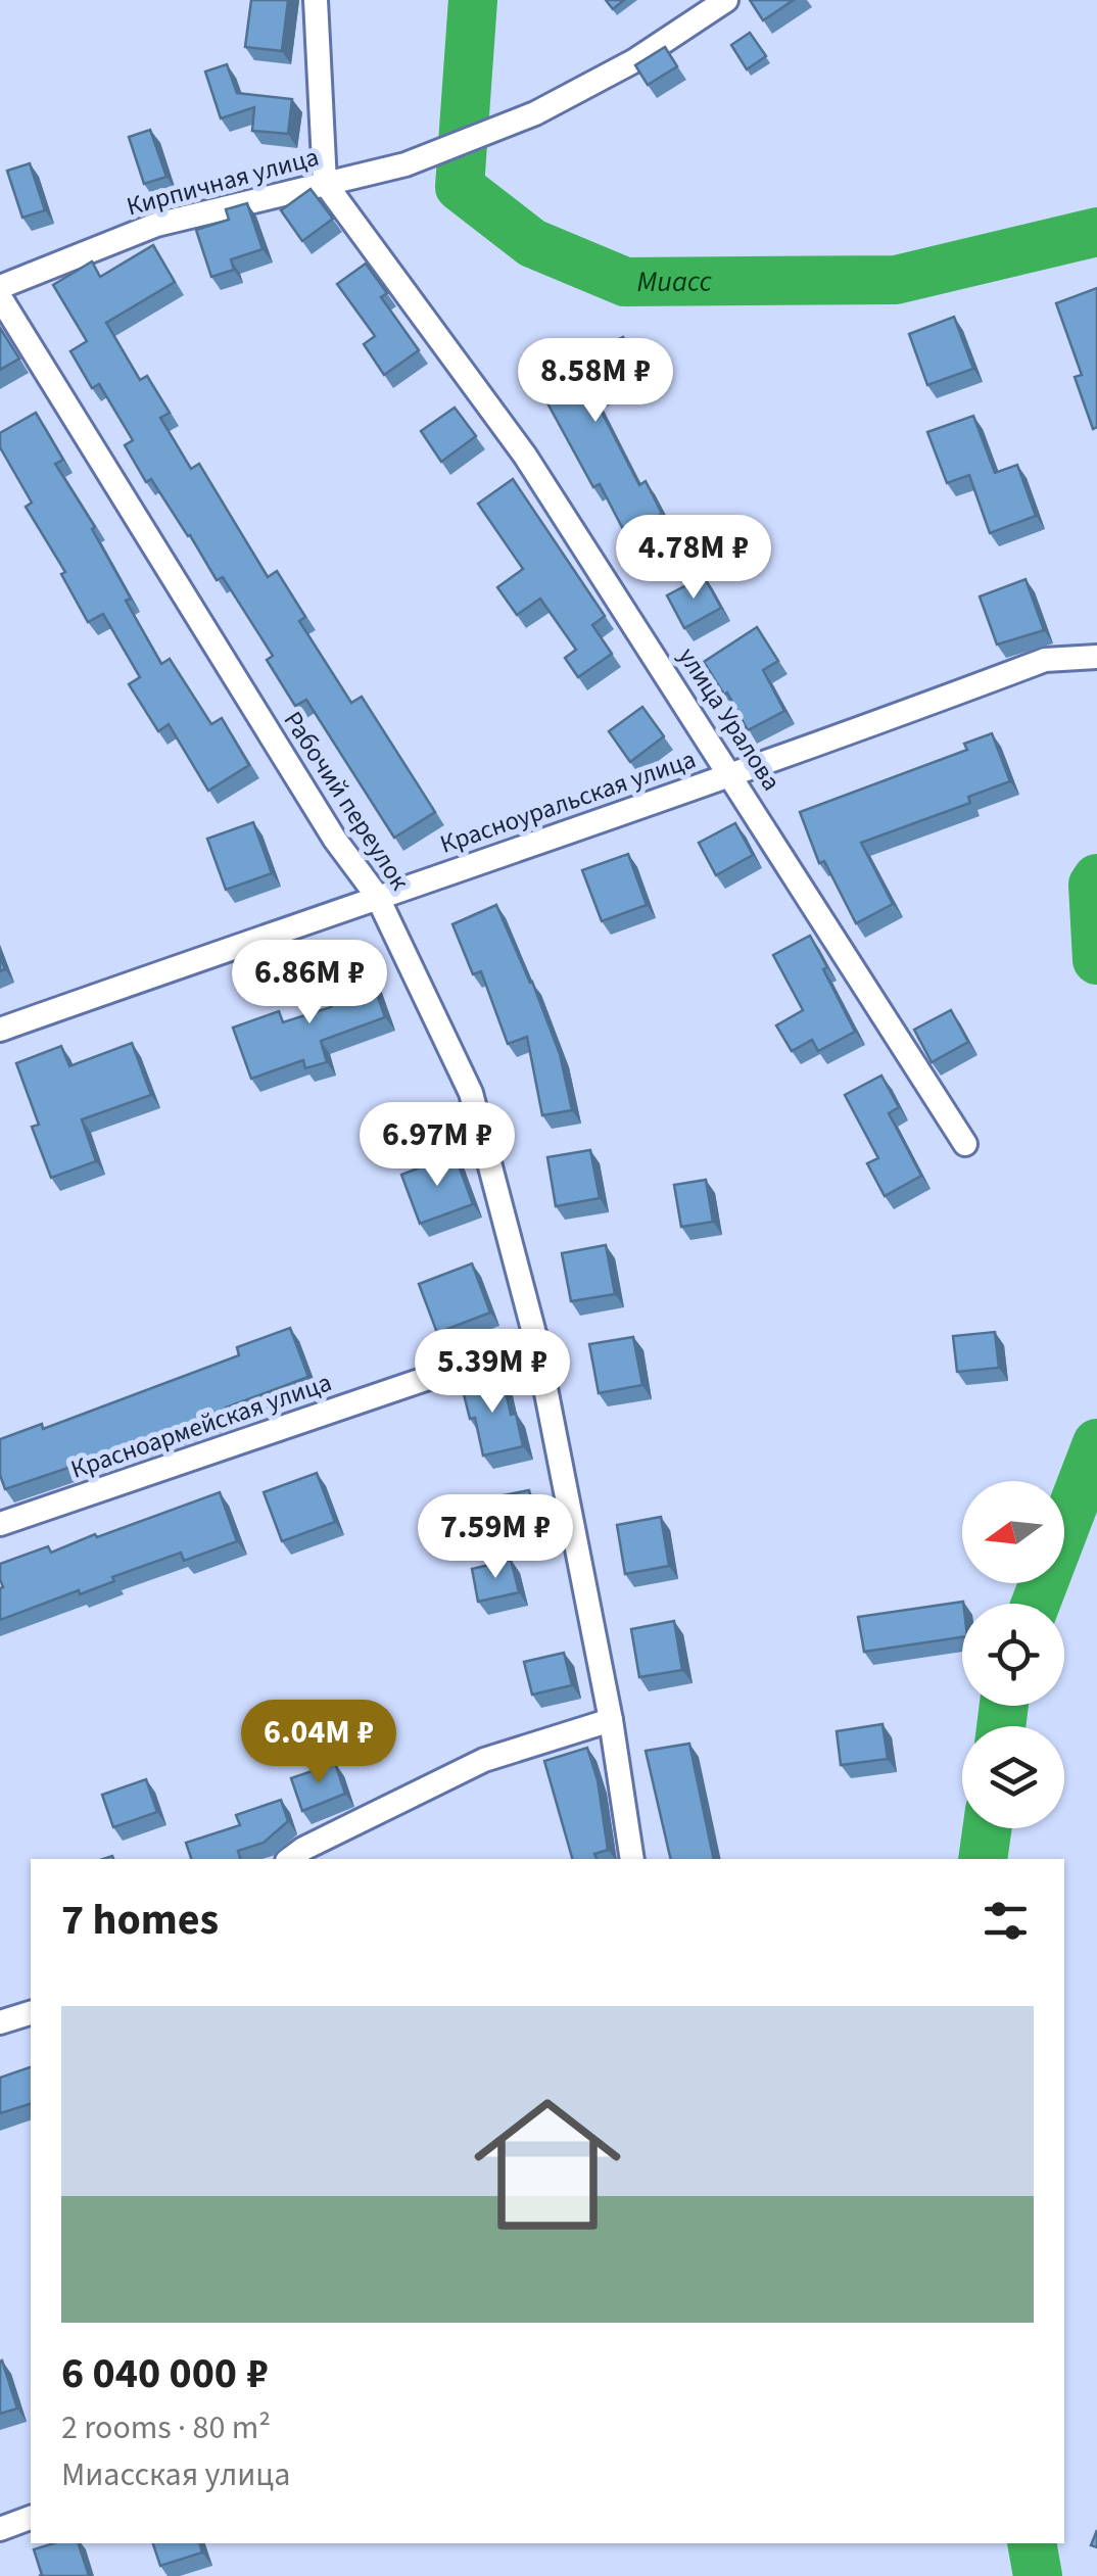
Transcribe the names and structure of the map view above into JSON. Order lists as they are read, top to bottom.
{
  "streets": {
    "street": [
      "Кирпичная улица",
      "улица Уралова",
      "Рабочий переулок",
      "Красноуральская улица",
      "Красноармейская улица"
    ]
  },
  "crossings": [
    ["Кирпичная улица", "улица Уралова"],
    ["улица Уралова", "Красноуральская улица"],
    ["Рабочий переулок", "Красноуральская улица"],
    ["Рабочий переулок", "Красноармейская улица"]
  ],
  "water": ["Миасс"],
  "north": "left",
  "page": {
    "price": [
      "8.58M ₽",
      "4.78M ₽",
      "6.86M ₽",
      "6.97M ₽",
      "5.39M ₽",
      "7.59M ₽",
      "6.04M ₽"
    ],
    "heading": "7 homes",
    "list": [
      {
        "name": "6 040 000 ₽",
        "note": "2 rooms · 80 m² · Миасская улица"
      }
    ]
  }
}
